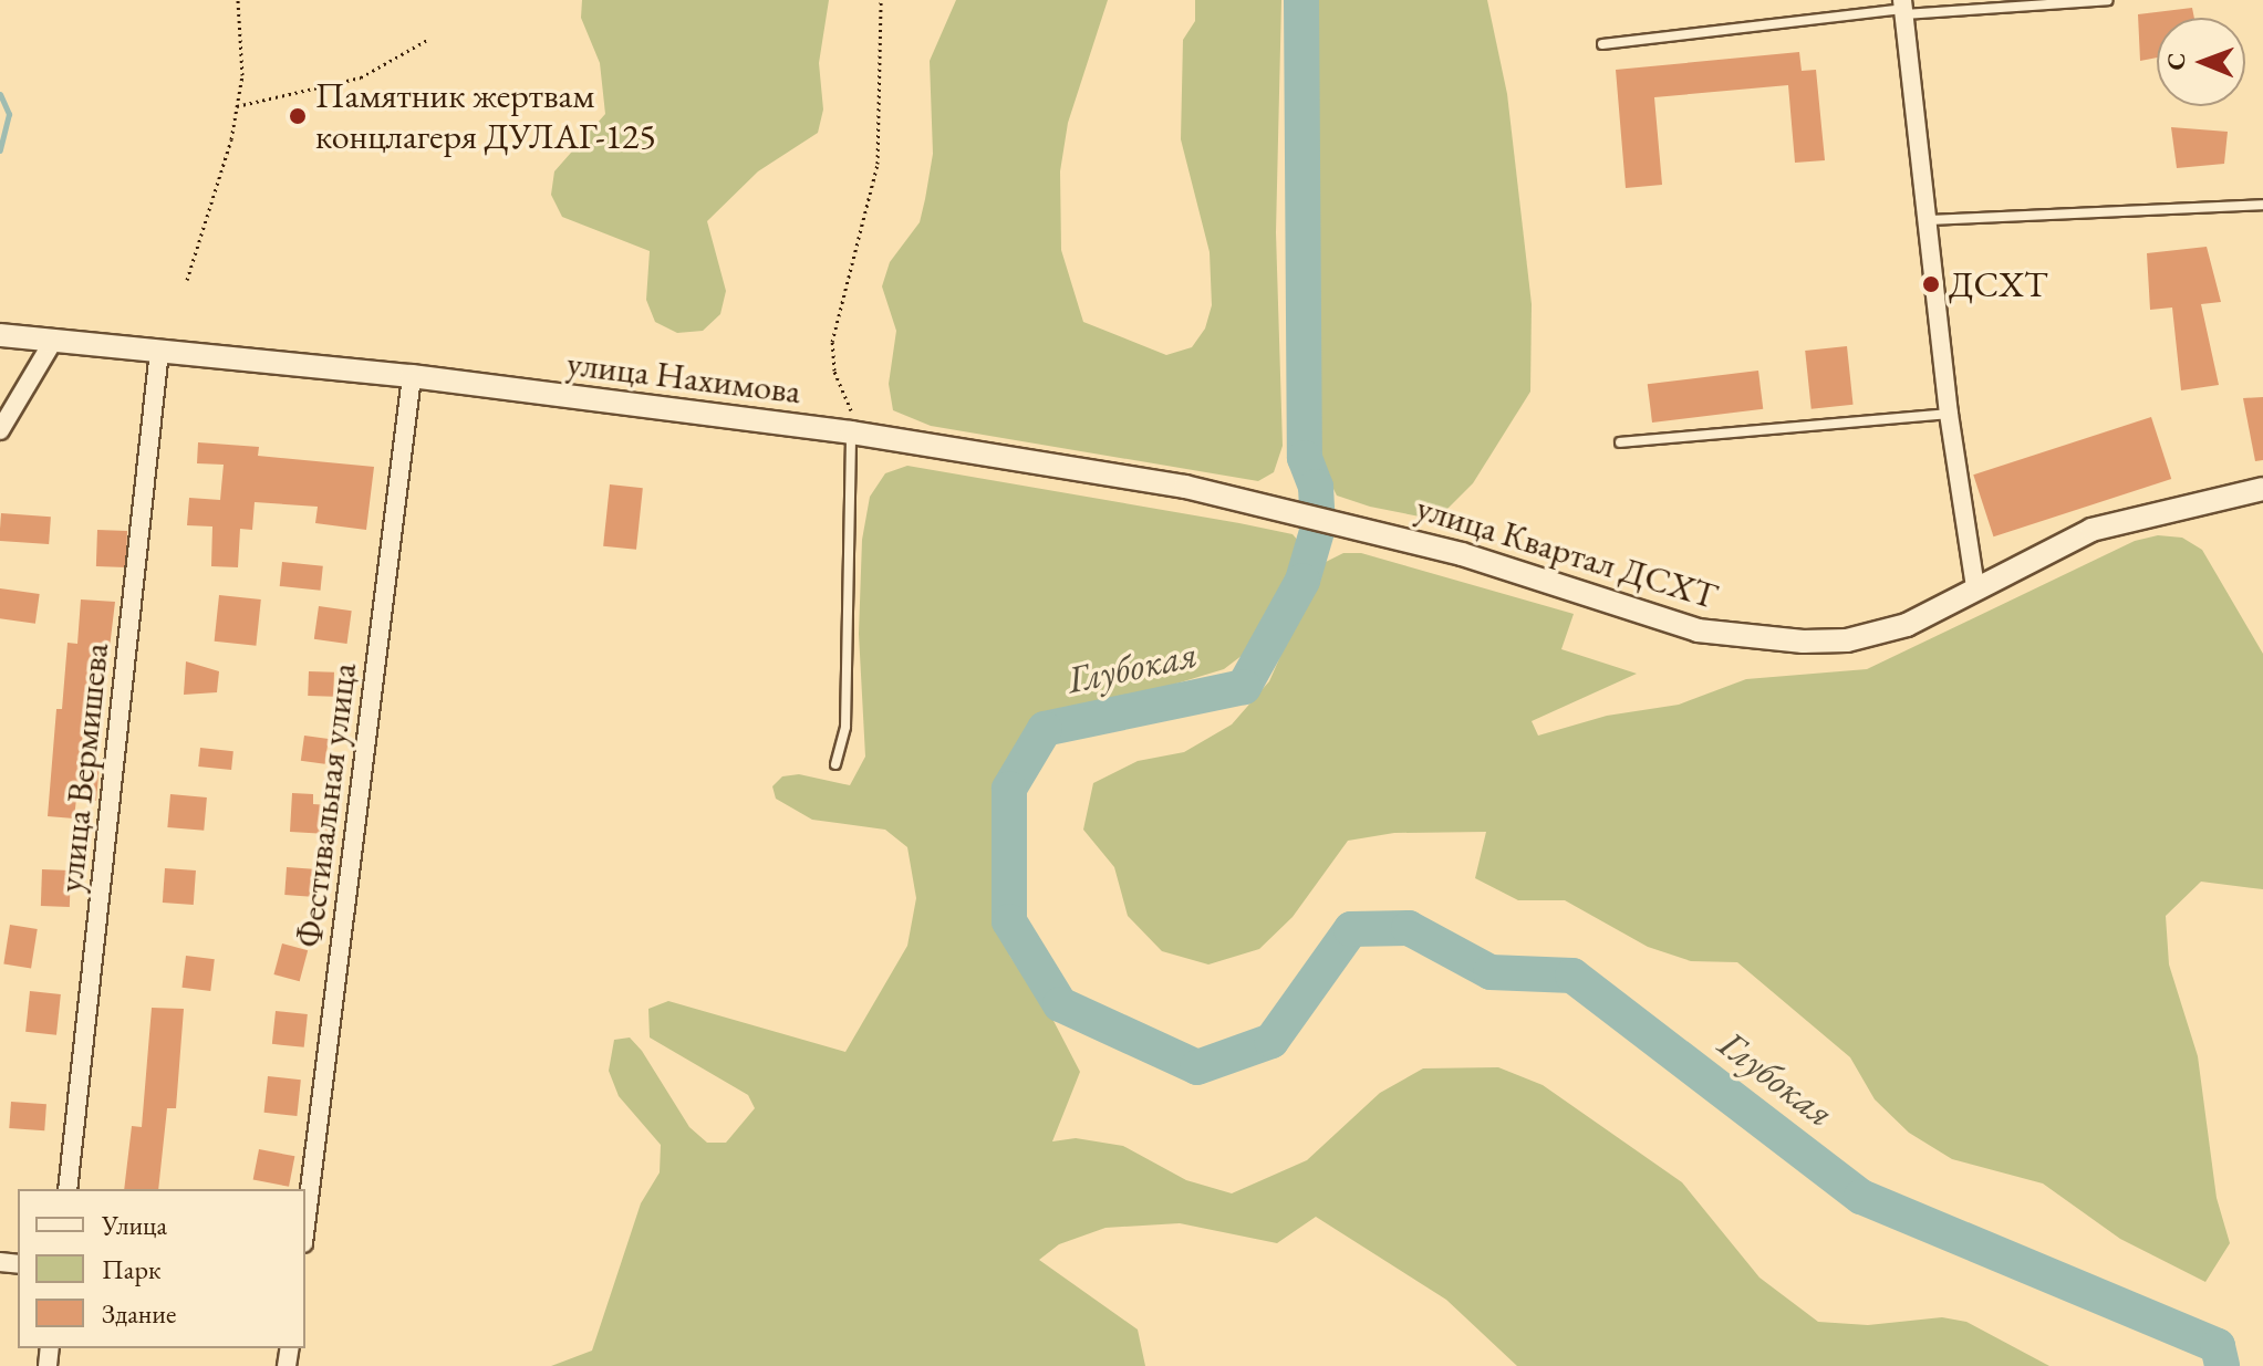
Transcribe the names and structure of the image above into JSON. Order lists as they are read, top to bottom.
{
  "streets": {
    "street": [
      "улица Нахимова",
      "улица Квартал ДСХТ",
      "улица Вермишева",
      "Фестивальная улица"
    ]
  },
  "crossings": [
    ["улица Нахимова", "улица Квартал ДСХТ"],
    ["улица Нахимова", "улица Вермишева"],
    ["улица Нахимова", "Фестивальная улица"]
  ],
  "water": ["Глубокая"],
  "places": ["Памятник жертвам концлагеря ДУЛАГ-125", "ДСХТ"],
  "legend": ["Улица", "Парк", "Здание"],
  "north": "left"
}
